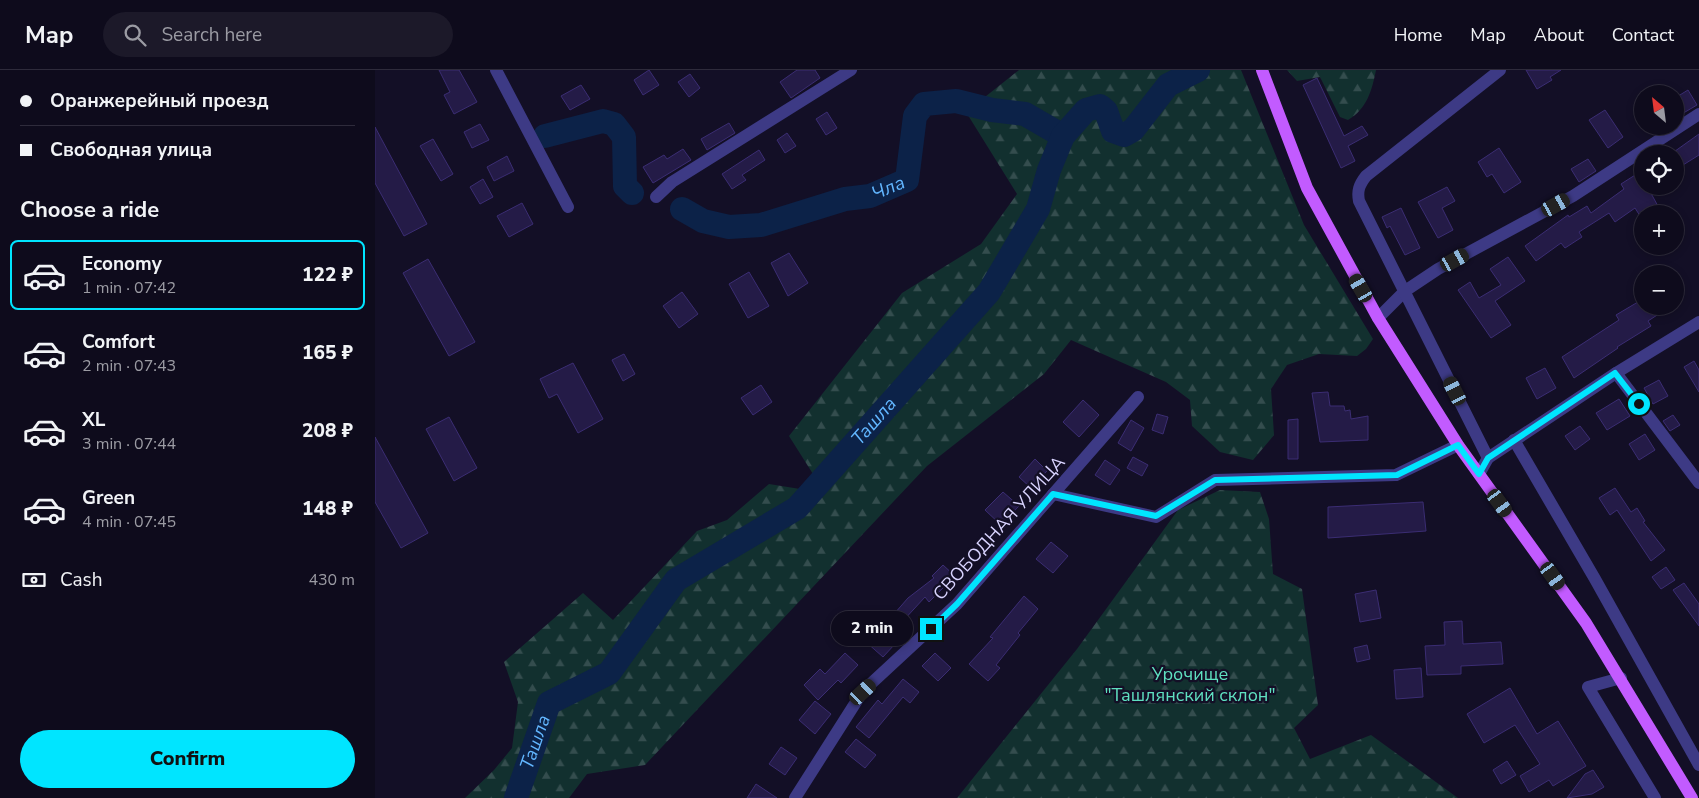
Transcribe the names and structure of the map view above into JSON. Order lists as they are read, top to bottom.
{
  "streets": {
    "street": ["СВОБОДНАЯ УЛИЦА"]
  },
  "water": ["Чла", "Ташла"],
  "parks": ["Урочище \"Ташлянский склон\""],
  "north": "top left",
  "page": {
    "header": "Map",
    "search": "Search here",
    "nav": [
      "Home",
      "Map",
      "About",
      "Contact"
    ],
    "banner": ["Оранжерейный проезд", "Свободная улица"],
    "map_buttons": ["+", "−"],
    "heading": "Choose a ride",
    "list": [
      {
        "name": "Economy",
        "note": "1 min · 07:42",
        "value": "122 ₽"
      },
      {
        "name": "Comfort",
        "note": "2 min · 07:43",
        "value": "165 ₽"
      },
      {
        "name": "XL",
        "note": "3 min · 07:44",
        "value": "208 ₽"
      },
      {
        "name": "Green",
        "note": "4 min · 07:45",
        "value": "148 ₽"
      }
    ],
    "pay": ["Cash", "430 m"],
    "bubble": "2 min",
    "buttons": "Confirm"
  }
}
